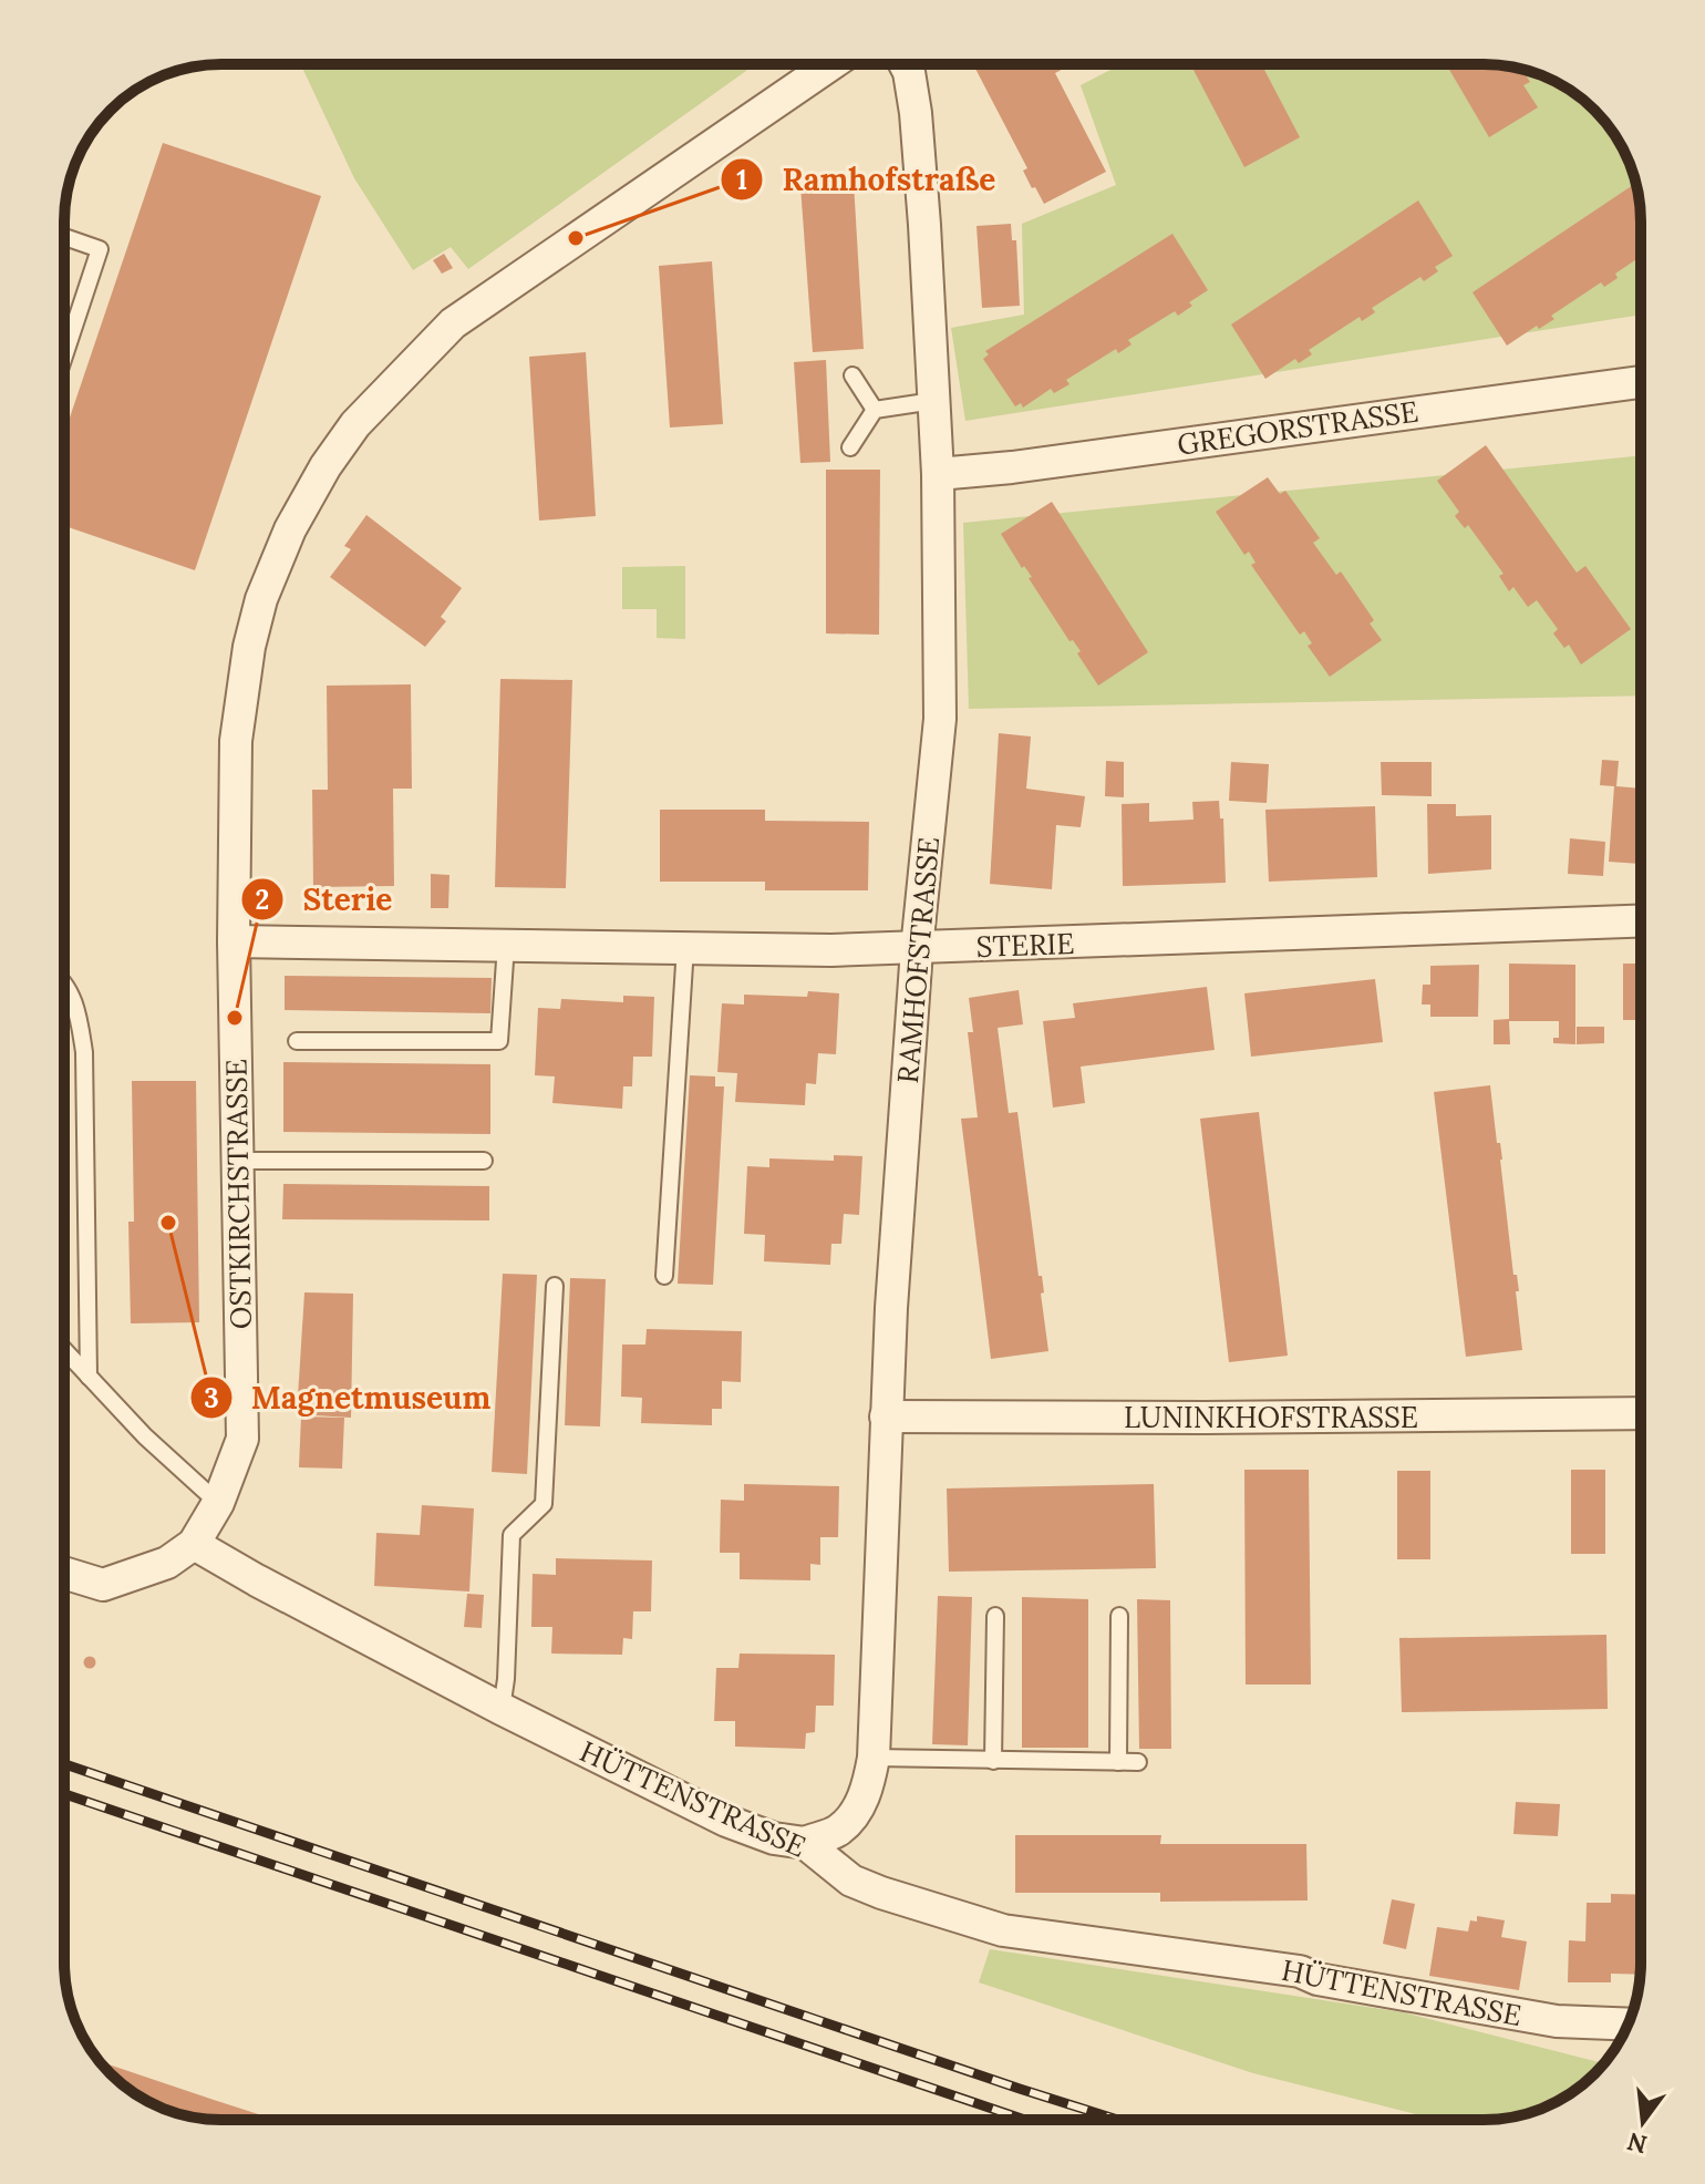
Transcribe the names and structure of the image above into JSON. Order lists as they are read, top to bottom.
{
  "streets": {
    "street": [
      "GREGORSTRASSE",
      "STERIE",
      "RAMHOFSTRASSE",
      "OSTKIRCHSTRASSE",
      "LUNINKHOFSTRASSE",
      "HÜTTENSTRASSE"
    ]
  },
  "crossings": [
    ["GREGORSTRASSE", "RAMHOFSTRASSE"],
    ["STERIE", "RAMHOFSTRASSE"],
    ["STERIE", "OSTKIRCHSTRASSE"],
    ["RAMHOFSTRASSE", "LUNINKHOFSTRASSE"],
    ["RAMHOFSTRASSE", "HÜTTENSTRASSE"],
    ["OSTKIRCHSTRASSE", "HÜTTENSTRASSE"]
  ],
  "places": ["Ramhofstraße", "Sterie", "Magnetmuseum"],
  "north": "bottom"
}
